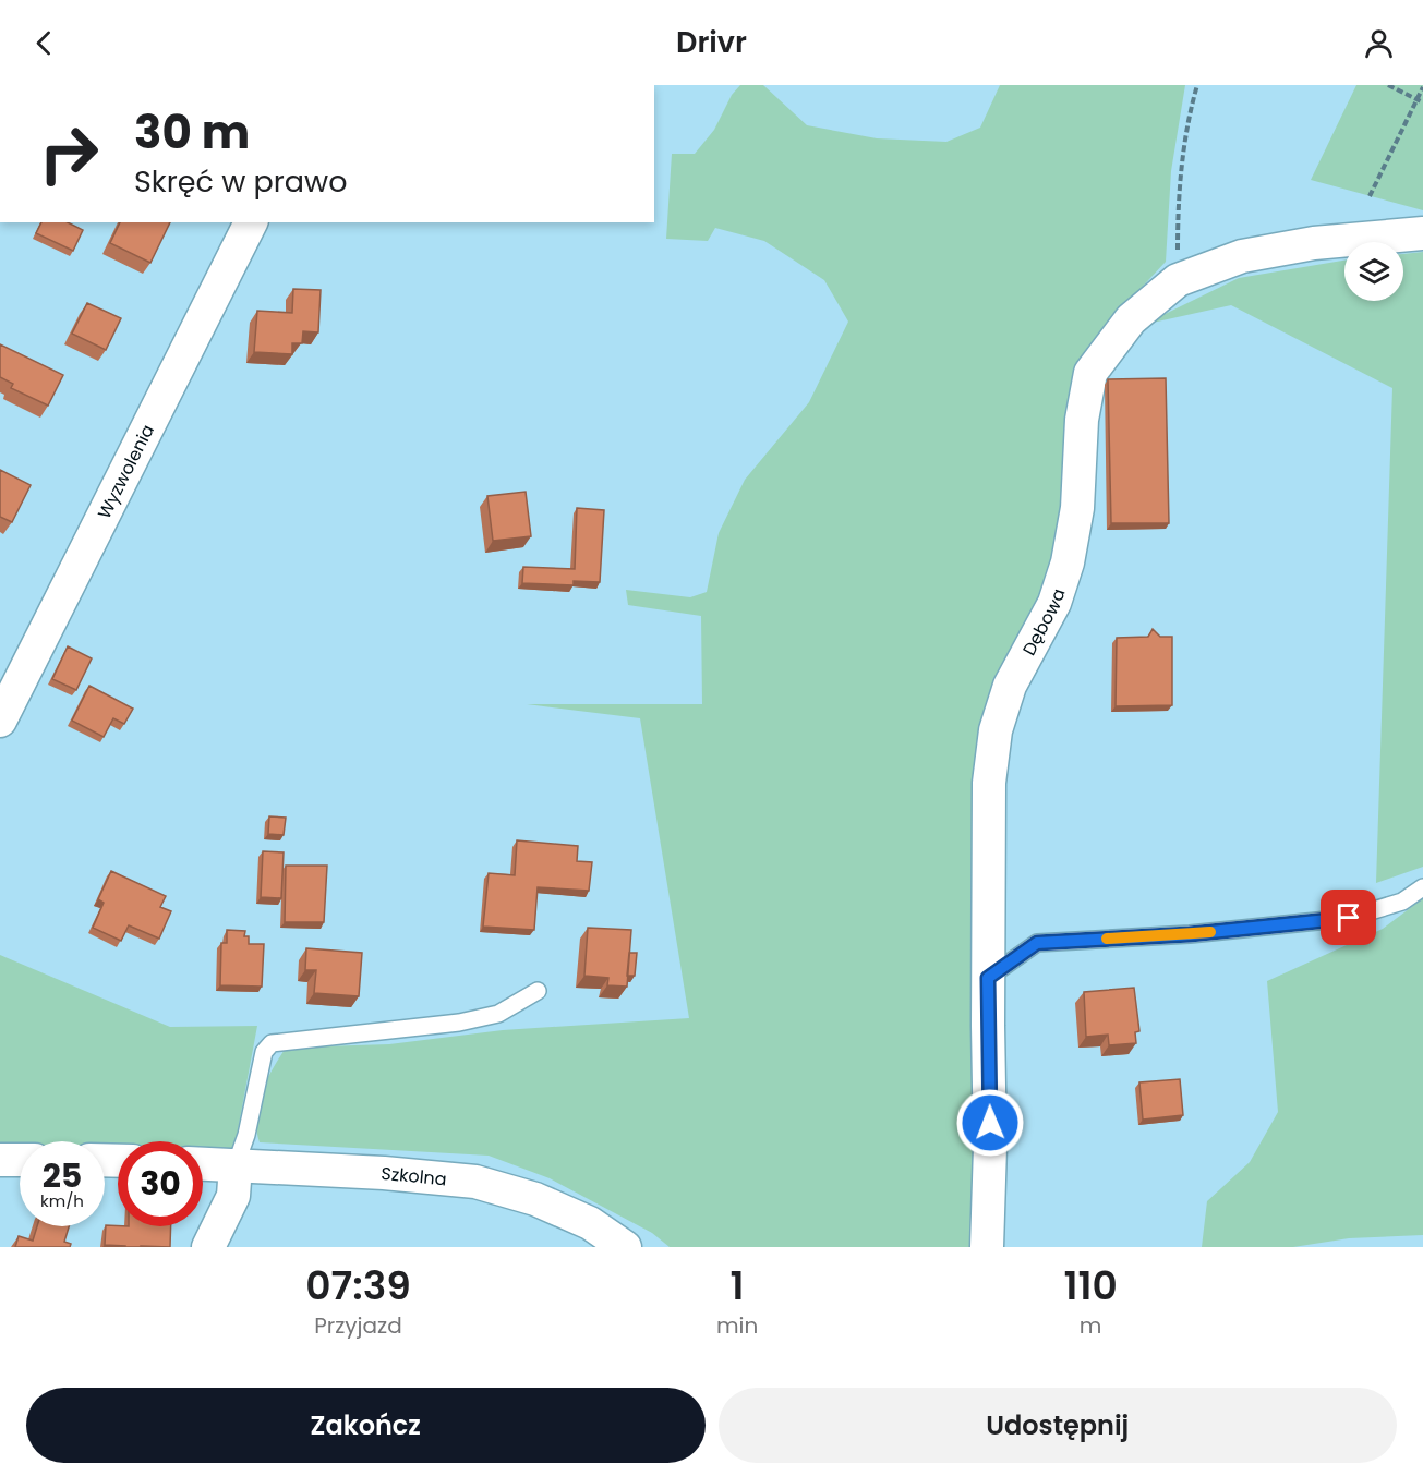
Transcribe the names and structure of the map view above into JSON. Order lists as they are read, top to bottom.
{
  "streets": {
    "street": ["Wyzwolenia", "Dębowa", "Szkolna"]
  },
  "page": {
    "header": "Drivr",
    "turn": ["30 m", "Skręć w prawo"],
    "speed": "25 km/h",
    "limit": "30",
    "eta": [
      "07:39",
      "Przyjazd",
      "1",
      "min",
      "110",
      "m"
    ],
    "buttons": ["Zakończ", "Udostępnij"]
  }
}
